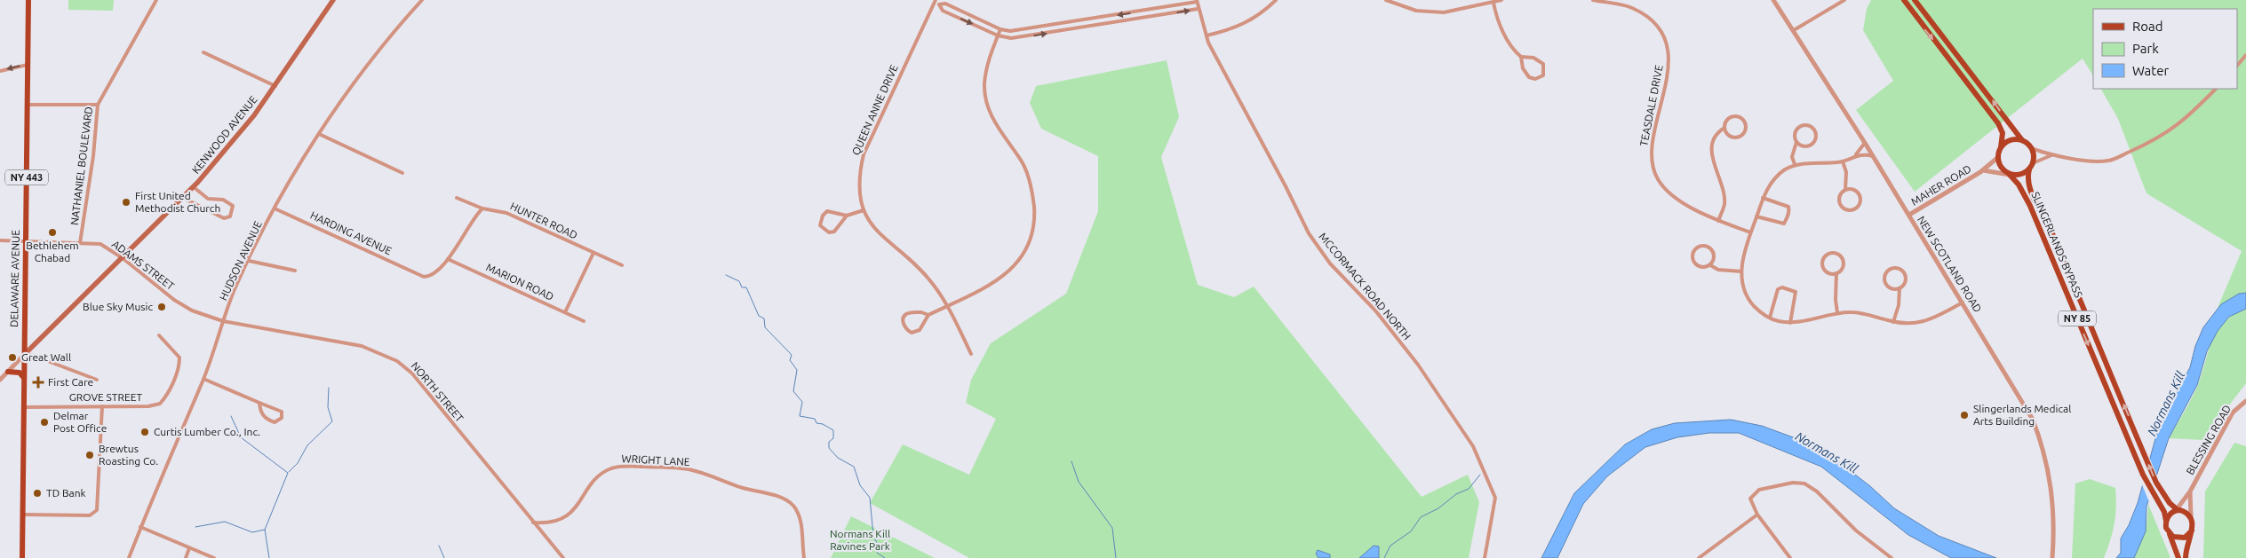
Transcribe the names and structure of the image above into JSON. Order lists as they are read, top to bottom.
{
  "streets": {
    "main road": [
      "KENWOOD AVENUE",
      "NY 443",
      "SLINGERLANDS BYPASS",
      "DELAWARE AVENUE",
      "NY 85"
    ],
    "street": [
      "TEASDALE DRIVE",
      "QUEEN ANNE DRIVE",
      "NATHANIEL BOULEVARD",
      "MAHER ROAD",
      "HUNTER ROAD",
      "HARDING AVENUE",
      "HUDSON AVENUE",
      "NEW SCOTLAND ROAD",
      "ADAMS STREET",
      "MARION ROAD",
      "MCCORMACK ROAD NORTH",
      "NORTH STREET",
      "GROVE STREET",
      "BLESSING ROAD",
      "WRIGHT LANE"
    ]
  },
  "crossings": [
    ["KENWOOD AVENUE", "ADAMS STREET"],
    ["KENWOOD AVENUE", "DELAWARE AVENUE"],
    ["NATHANIEL BOULEVARD", "ADAMS STREET"],
    ["MAHER ROAD", "SLINGERLANDS BYPASS"],
    ["MAHER ROAD", "NEW SCOTLAND ROAD"],
    ["MAHER ROAD", "NY 85"],
    ["HARDING AVENUE", "HUDSON AVENUE"],
    ["HARDING AVENUE", "MARION ROAD"],
    ["SLINGERLANDS BYPASS", "NY 85"],
    ["SLINGERLANDS BYPASS", "BLESSING ROAD"],
    ["HUDSON AVENUE", "NORTH STREET"],
    ["ADAMS STREET", "DELAWARE AVENUE"],
    ["ADAMS STREET", "NORTH STREET"],
    ["DELAWARE AVENUE", "GROVE STREET"],
    ["NY 85", "BLESSING ROAD"],
    ["NORTH STREET", "WRIGHT LANE"]
  ],
  "water": ["Normans Kill"],
  "parks": ["Normans Kill Ravines Park"],
  "places": {
    "other": [
      "First United Methodist Church",
      "Bethlehem Chabad",
      "Blue Sky Music",
      "Great Wall",
      "Slingerlands Medical Arts Building",
      "Delmar Post Office",
      "Curtis Lumber Co., Inc.",
      "Brewtus Roasting Co.",
      "TD Bank"
    ],
    "health": ["First Care"]
  },
  "legend": ["Road", "Park", "Water"]
}
